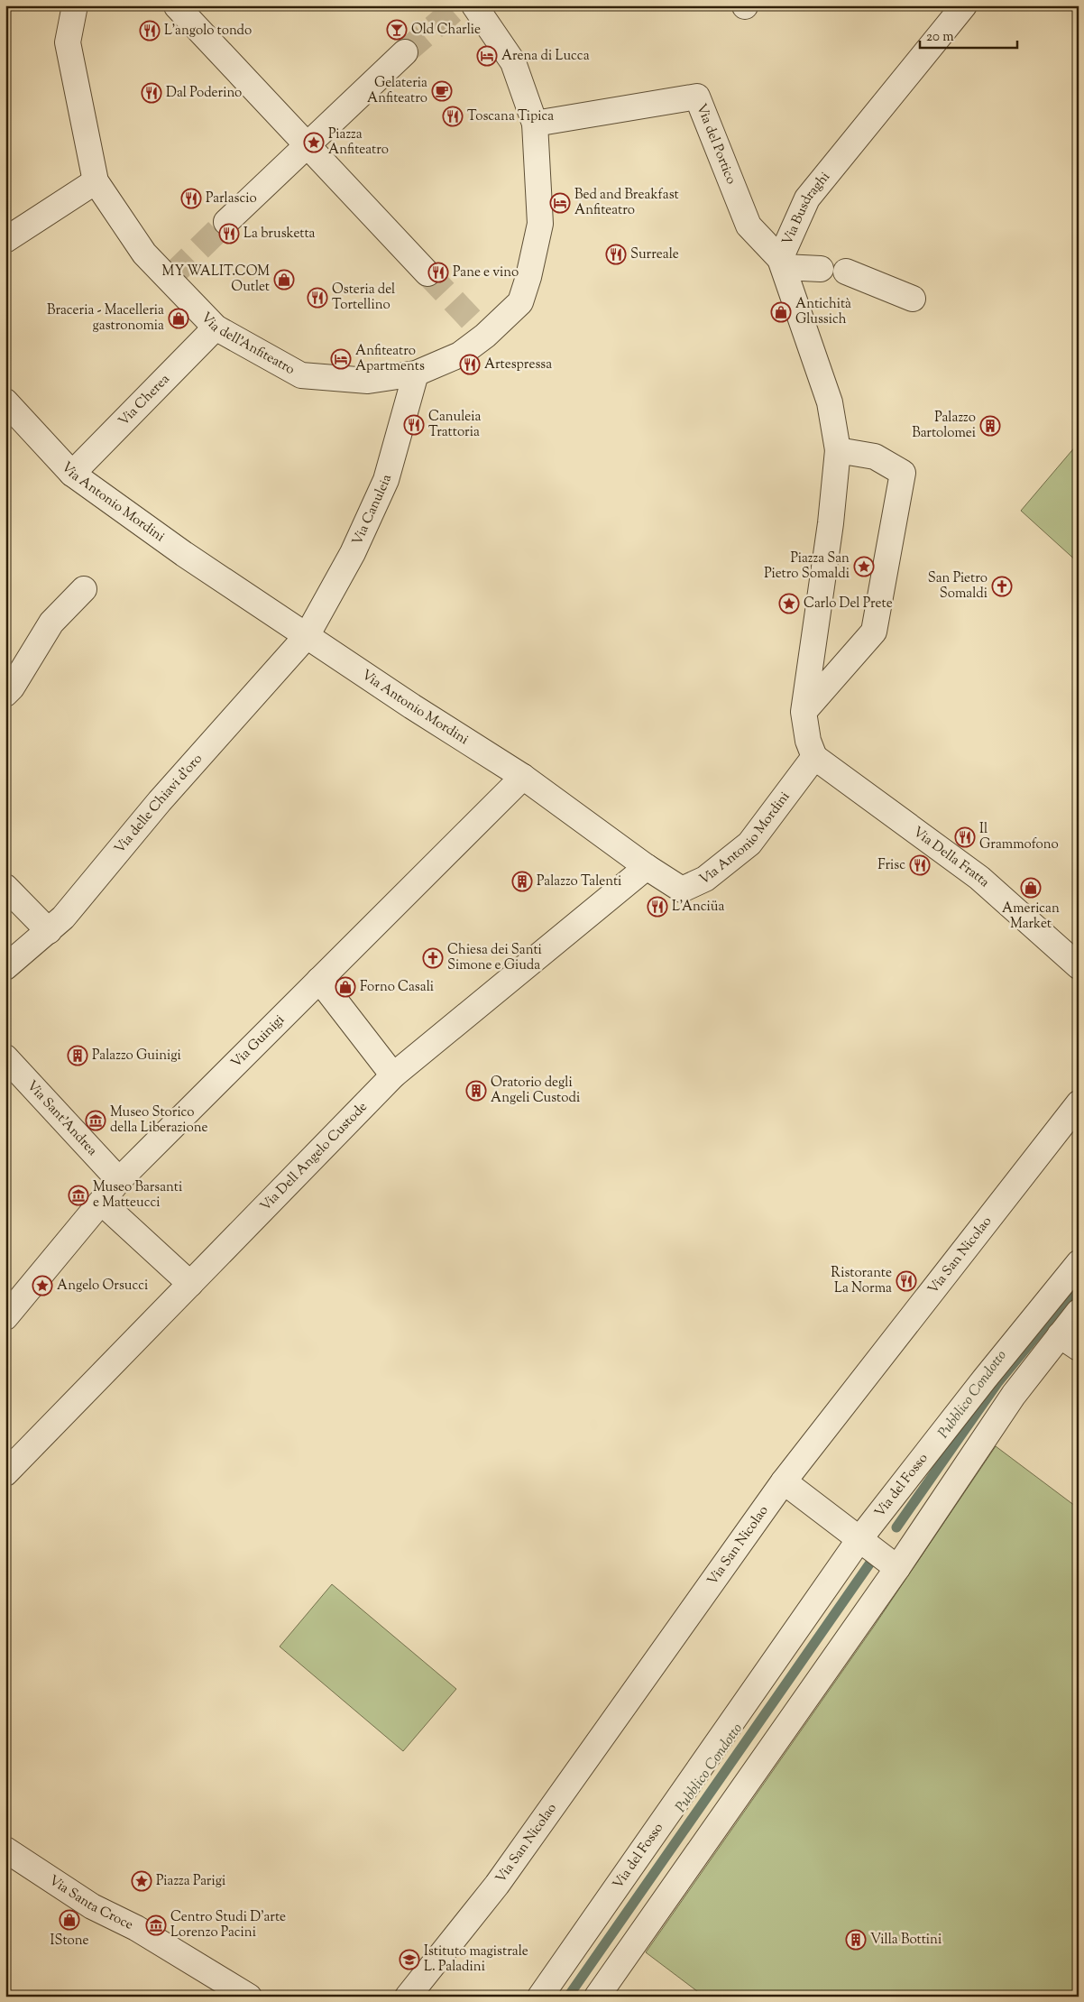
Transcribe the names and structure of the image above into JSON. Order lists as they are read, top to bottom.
{
  "streets": {
    "street": [
      "Via del Portico",
      "Via Busdraghi",
      "Via dell'Anfiteatro",
      "Via Cherea",
      "Via Antonio Mordini",
      "Via Canuleia",
      "Via delle Chiavi d'oro",
      "Via Della Fratta",
      "Via Guinigi",
      "Via Sant'Andrea",
      "Via Dell Angelo Custode",
      "Via San Nicolao",
      "Via del Fosso",
      "Via Santa Croce"
    ]
  },
  "crossings": [
    ["Via del Portico", "Via Busdraghi"],
    ["Via del Portico", "Via dell'Anfiteatro"],
    ["Via dell'Anfiteatro", "Via Cherea"],
    ["Via dell'Anfiteatro", "Via Canuleia"],
    ["Via Cherea", "Via Antonio Mordini"],
    ["Via Antonio Mordini", "Via Canuleia"],
    ["Via Antonio Mordini", "Via delle Chiavi d'oro"],
    ["Via Antonio Mordini", "Via Della Fratta"],
    ["Via Antonio Mordini", "Via Guinigi"],
    ["Via Antonio Mordini", "Via Dell Angelo Custode"],
    ["Via Canuleia", "Via delle Chiavi d'oro"],
    ["Via Guinigi", "Via Sant'Andrea"]
  ],
  "water": ["Pubblico Condotto"],
  "places": {
    "bar": ["Old Charlie"],
    "restaurant": [
      "L'angolo tondo",
      "Dal Poderino",
      "Toscana Tipica",
      "Parlascio",
      "La brusketta",
      "Surreale",
      "Pane e vino",
      "Osteria del Tortellino",
      "Artespressa",
      "Canuleia Trattoria",
      "Il Grammofono",
      "Frisc",
      "L'Anciüa",
      "Ristorante La Norma"
    ],
    "hotel": ["Arena di Lucca", "Bed and Breakfast Anfiteatro", "Anfiteatro Apartments"],
    "cafe": ["Gelateria Anfiteatro"],
    "place": [
      "Piazza Anfiteatro",
      "Piazza San Pietro Somaldi",
      "Carlo Del Prete",
      "Angelo Orsucci",
      "Piazza Parigi"
    ],
    "shop": [
      "MY WALIT.COM Outlet",
      "Antichità Glussich",
      "Braceria - Macelleria gastronomia",
      "American Market",
      "Forno Casali",
      "IStone"
    ],
    "building": [
      "Palazzo Bartolomei",
      "Palazzo Talenti",
      "Palazzo Guinigi",
      "Oratorio degli Angeli Custodi",
      "Villa Bottini"
    ],
    "church": ["San Pietro Somaldi", "Chiesa dei Santi Simone e Giuda"],
    "museum": ["Museo Storico della Liberazione", "Museo Barsanti e Matteucci", "Centro Studi D'arte Lorenzo Pacini"],
    "school or university": ["Istituto magistrale L. Paladini"]
  },
  "scale_bar": "20 m"
}
